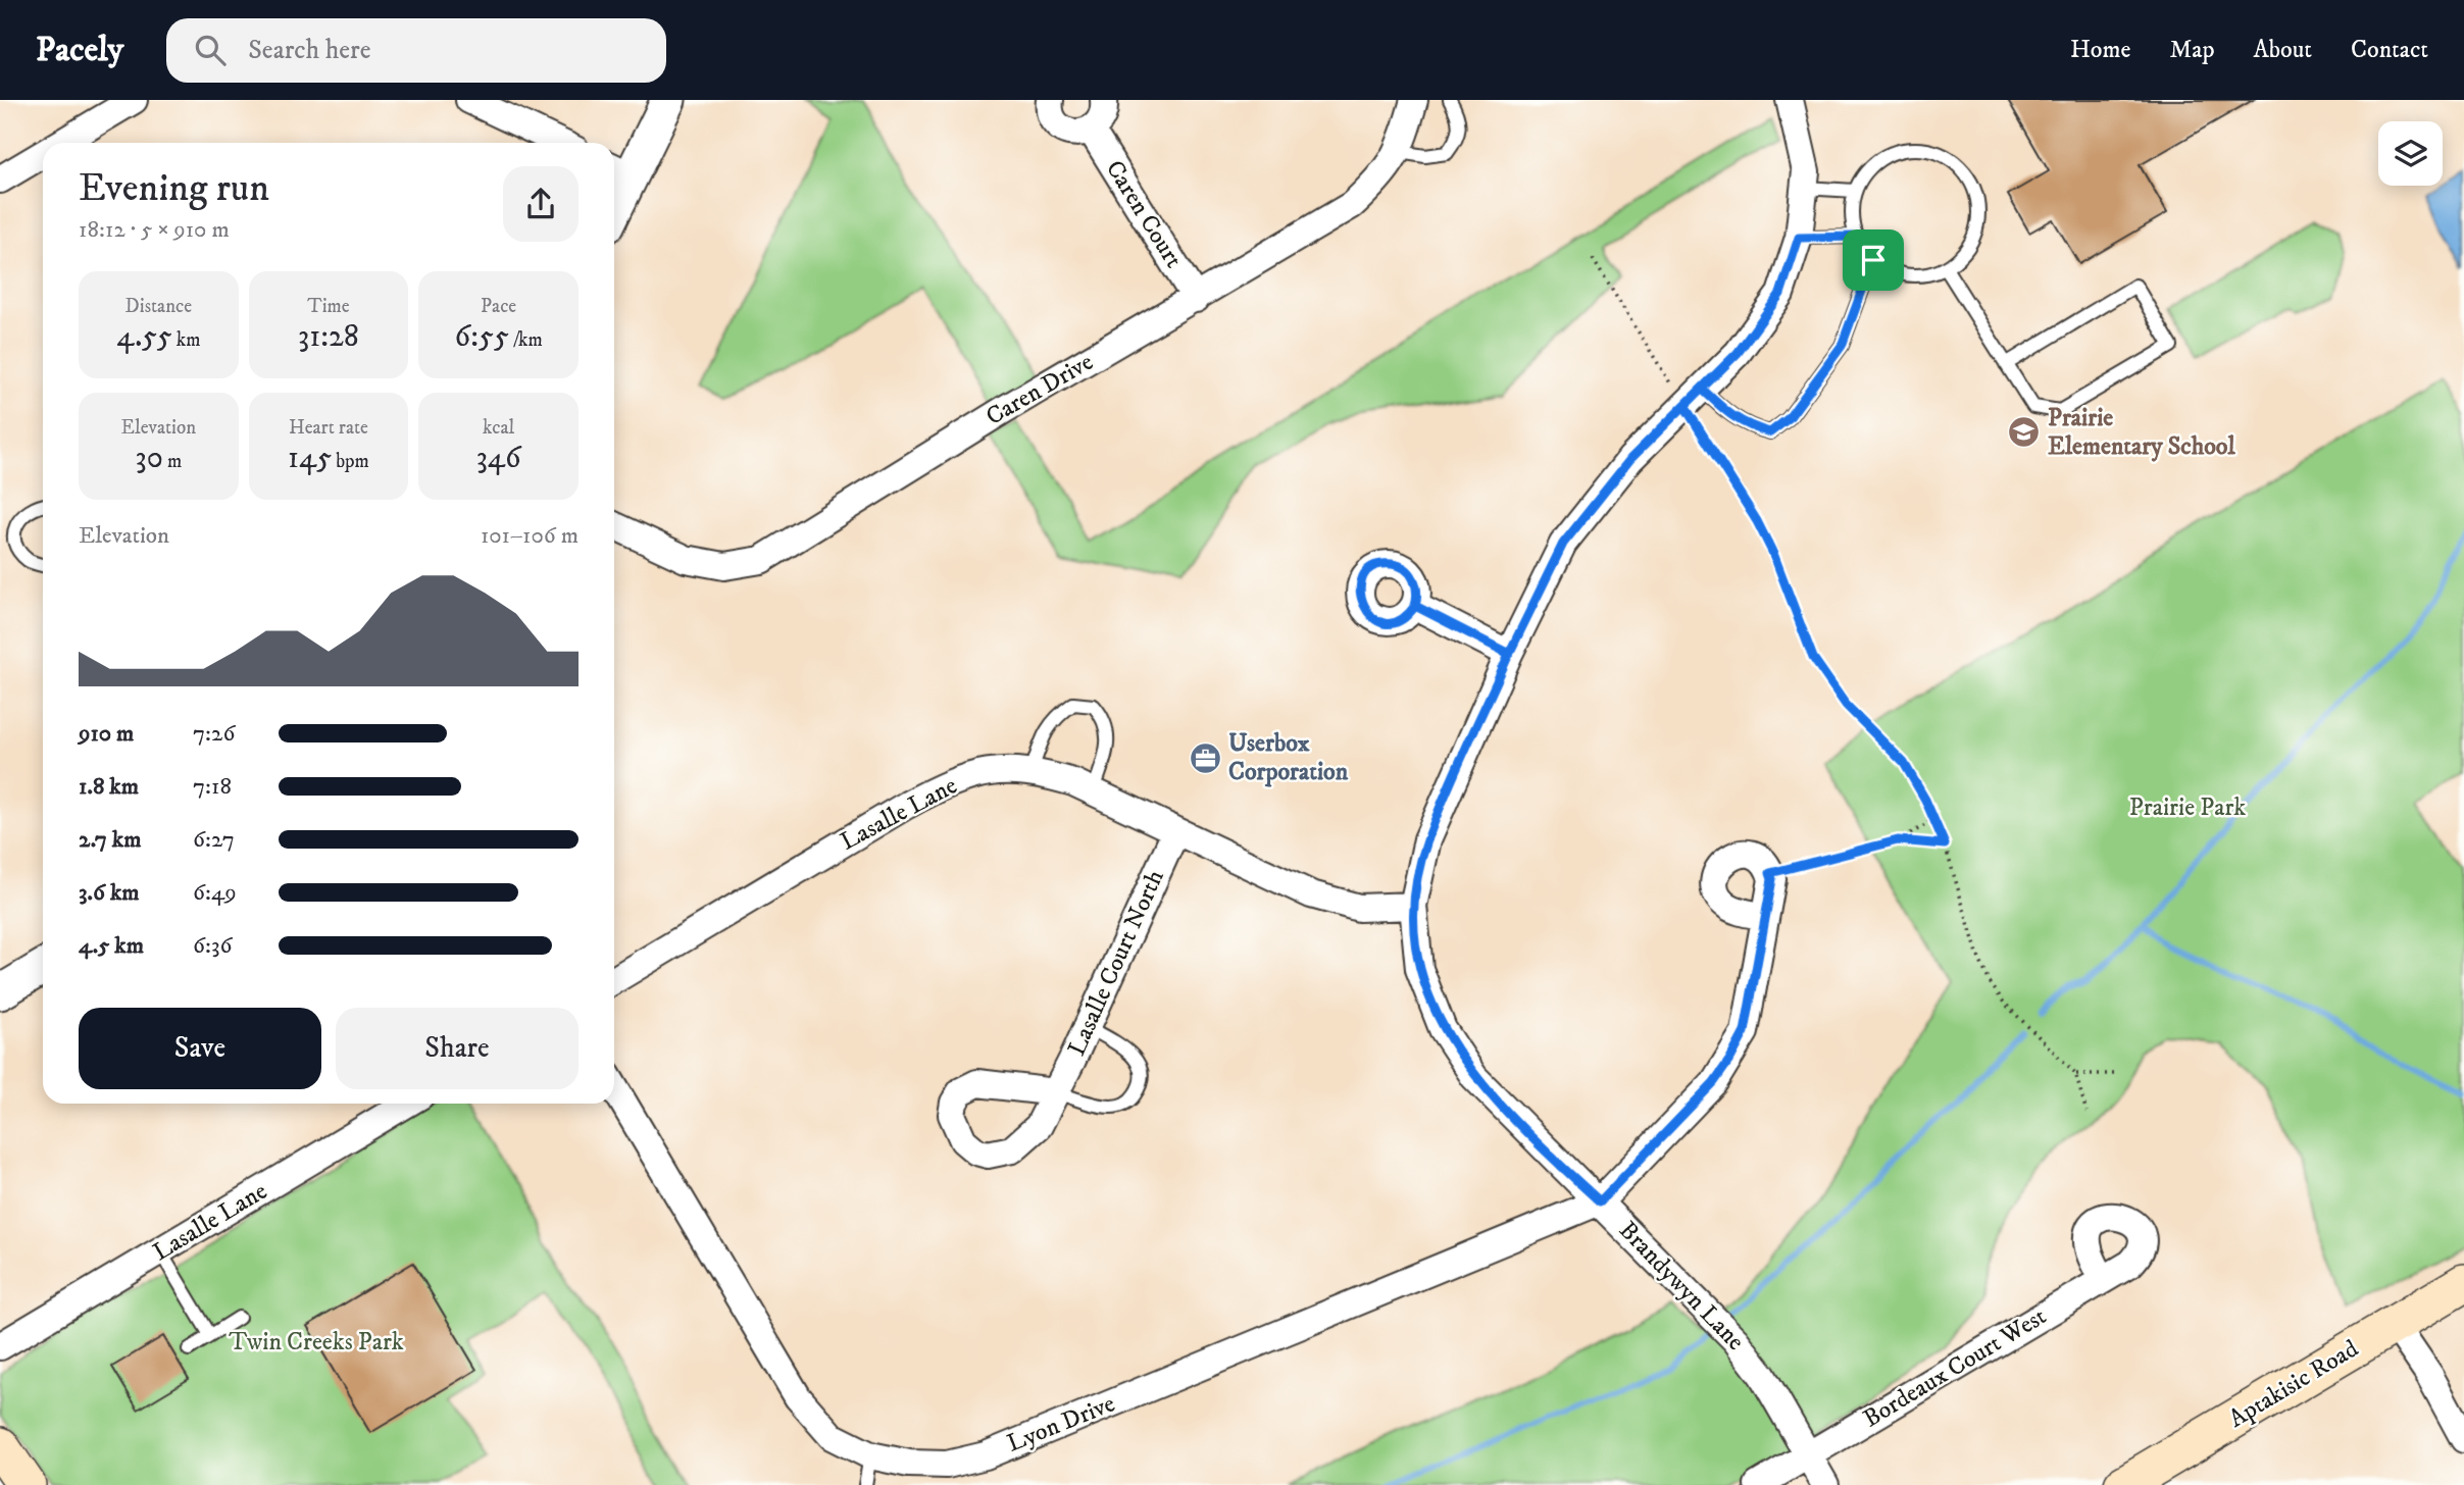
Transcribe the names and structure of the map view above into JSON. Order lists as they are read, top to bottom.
{
  "streets": {
    "main road": ["Aptakisic Road"],
    "street": [
      "Caren Court",
      "Caren Drive",
      "Lasalle Lane",
      "Lasalle Court North",
      "Brandywyn Lane",
      "Bordeaux Court West",
      "Lyon Drive"
    ]
  },
  "crossings": [
    ["Caren Court", "Caren Drive"],
    ["Lasalle Lane", "Lasalle Court North"],
    ["Lasalle Lane", "Brandywyn Lane"],
    ["Brandywyn Lane", "Bordeaux Court West"],
    ["Brandywyn Lane", "Lyon Drive"]
  ],
  "parks": ["Prairie Park", "Twin Creeks Park"],
  "places": {
    "school or university": ["Prairie Elementary School"],
    "office": ["Userbox Corporation"]
  },
  "page": {
    "header": "Pacely",
    "search": "Search here",
    "nav": [
      "Home",
      "Map",
      "About",
      "Contact"
    ],
    "heading": ["Evening run", "18:12 · 5 × 910 m"],
    "stats": [
      ["Distance", "4.55 km"],
      ["Time", "31:28"],
      ["Pace", "6:55 /km"],
      ["Elevation", "30 m"],
      ["Heart rate", "145 bpm"],
      ["kcal", "346"]
    ],
    "chart": ["Elevation", "101–106 m"],
    "list": [
      {
        "name": "910 m",
        "note": "7:26"
      },
      {
        "name": "1.8 km",
        "note": "7:18"
      },
      {
        "name": "2.7 km",
        "note": "6:27"
      },
      {
        "name": "3.6 km",
        "note": "6:49"
      },
      {
        "name": "4.5 km",
        "note": "6:36"
      }
    ],
    "buttons": ["Save", "Share"]
  }
}
